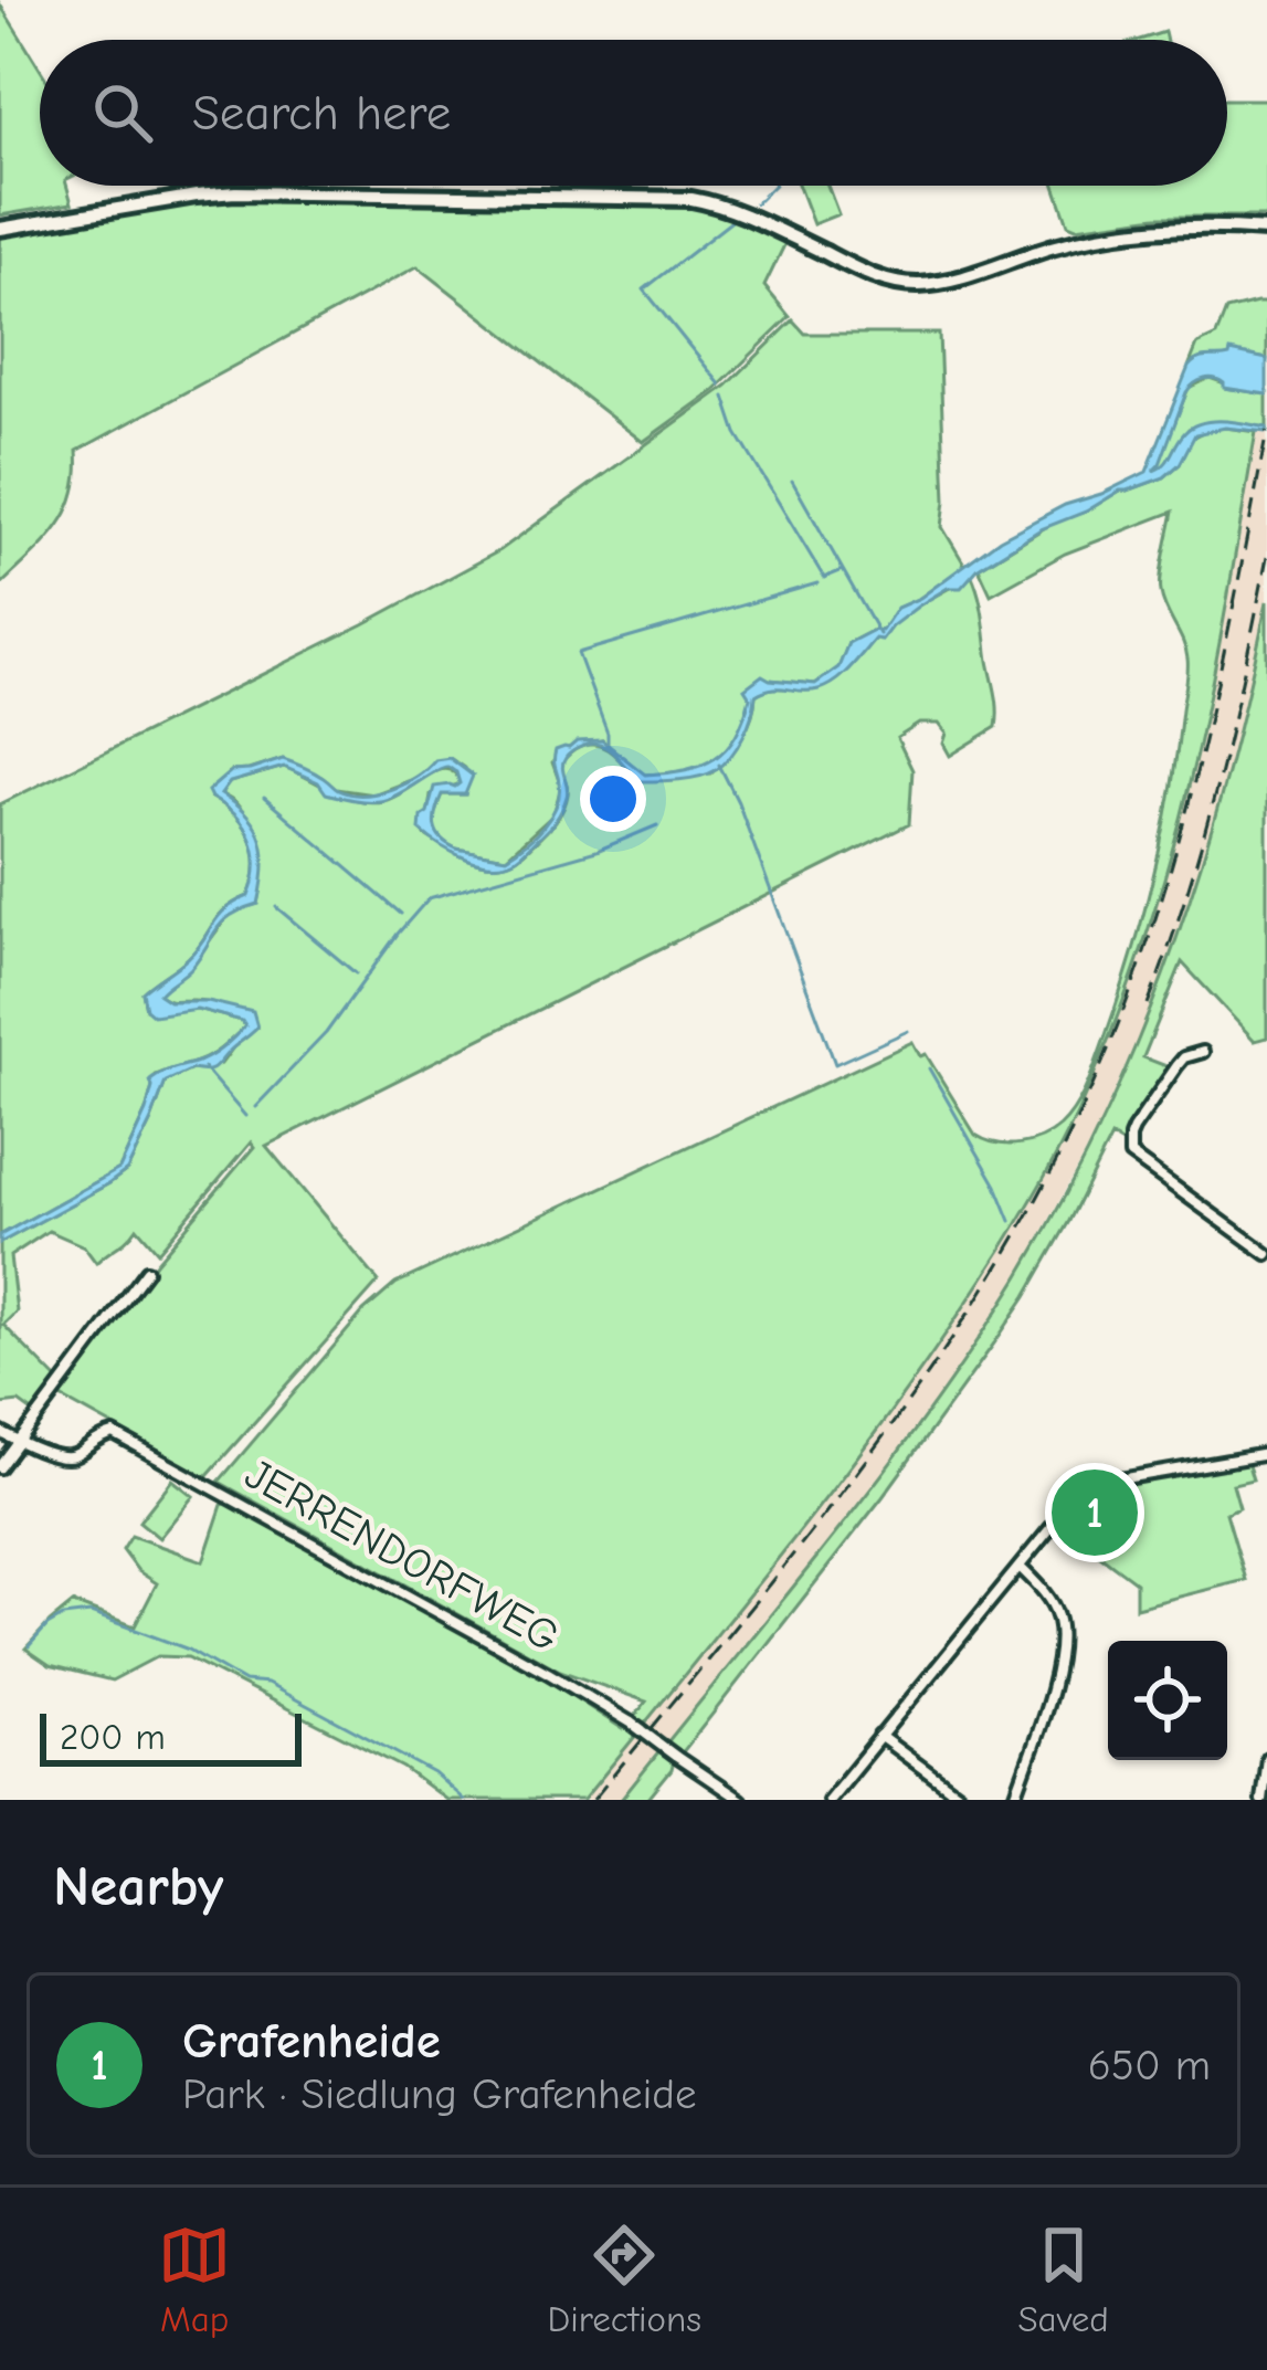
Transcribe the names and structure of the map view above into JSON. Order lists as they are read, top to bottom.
{
  "streets": {
    "street": ["JERRENDORFWEG"]
  },
  "scale_bar": "200 m",
  "page": {
    "search": "Search here",
    "pins": "1",
    "scale": "200 m",
    "heading": "Nearby",
    "list": [
      {
        "mark": "1",
        "name": "Grafenheide",
        "note": "Park · Siedlung Grafenheide",
        "value": "650 m"
      }
    ],
    "nav": ["Map", "Directions", "Saved"]
  }
}
